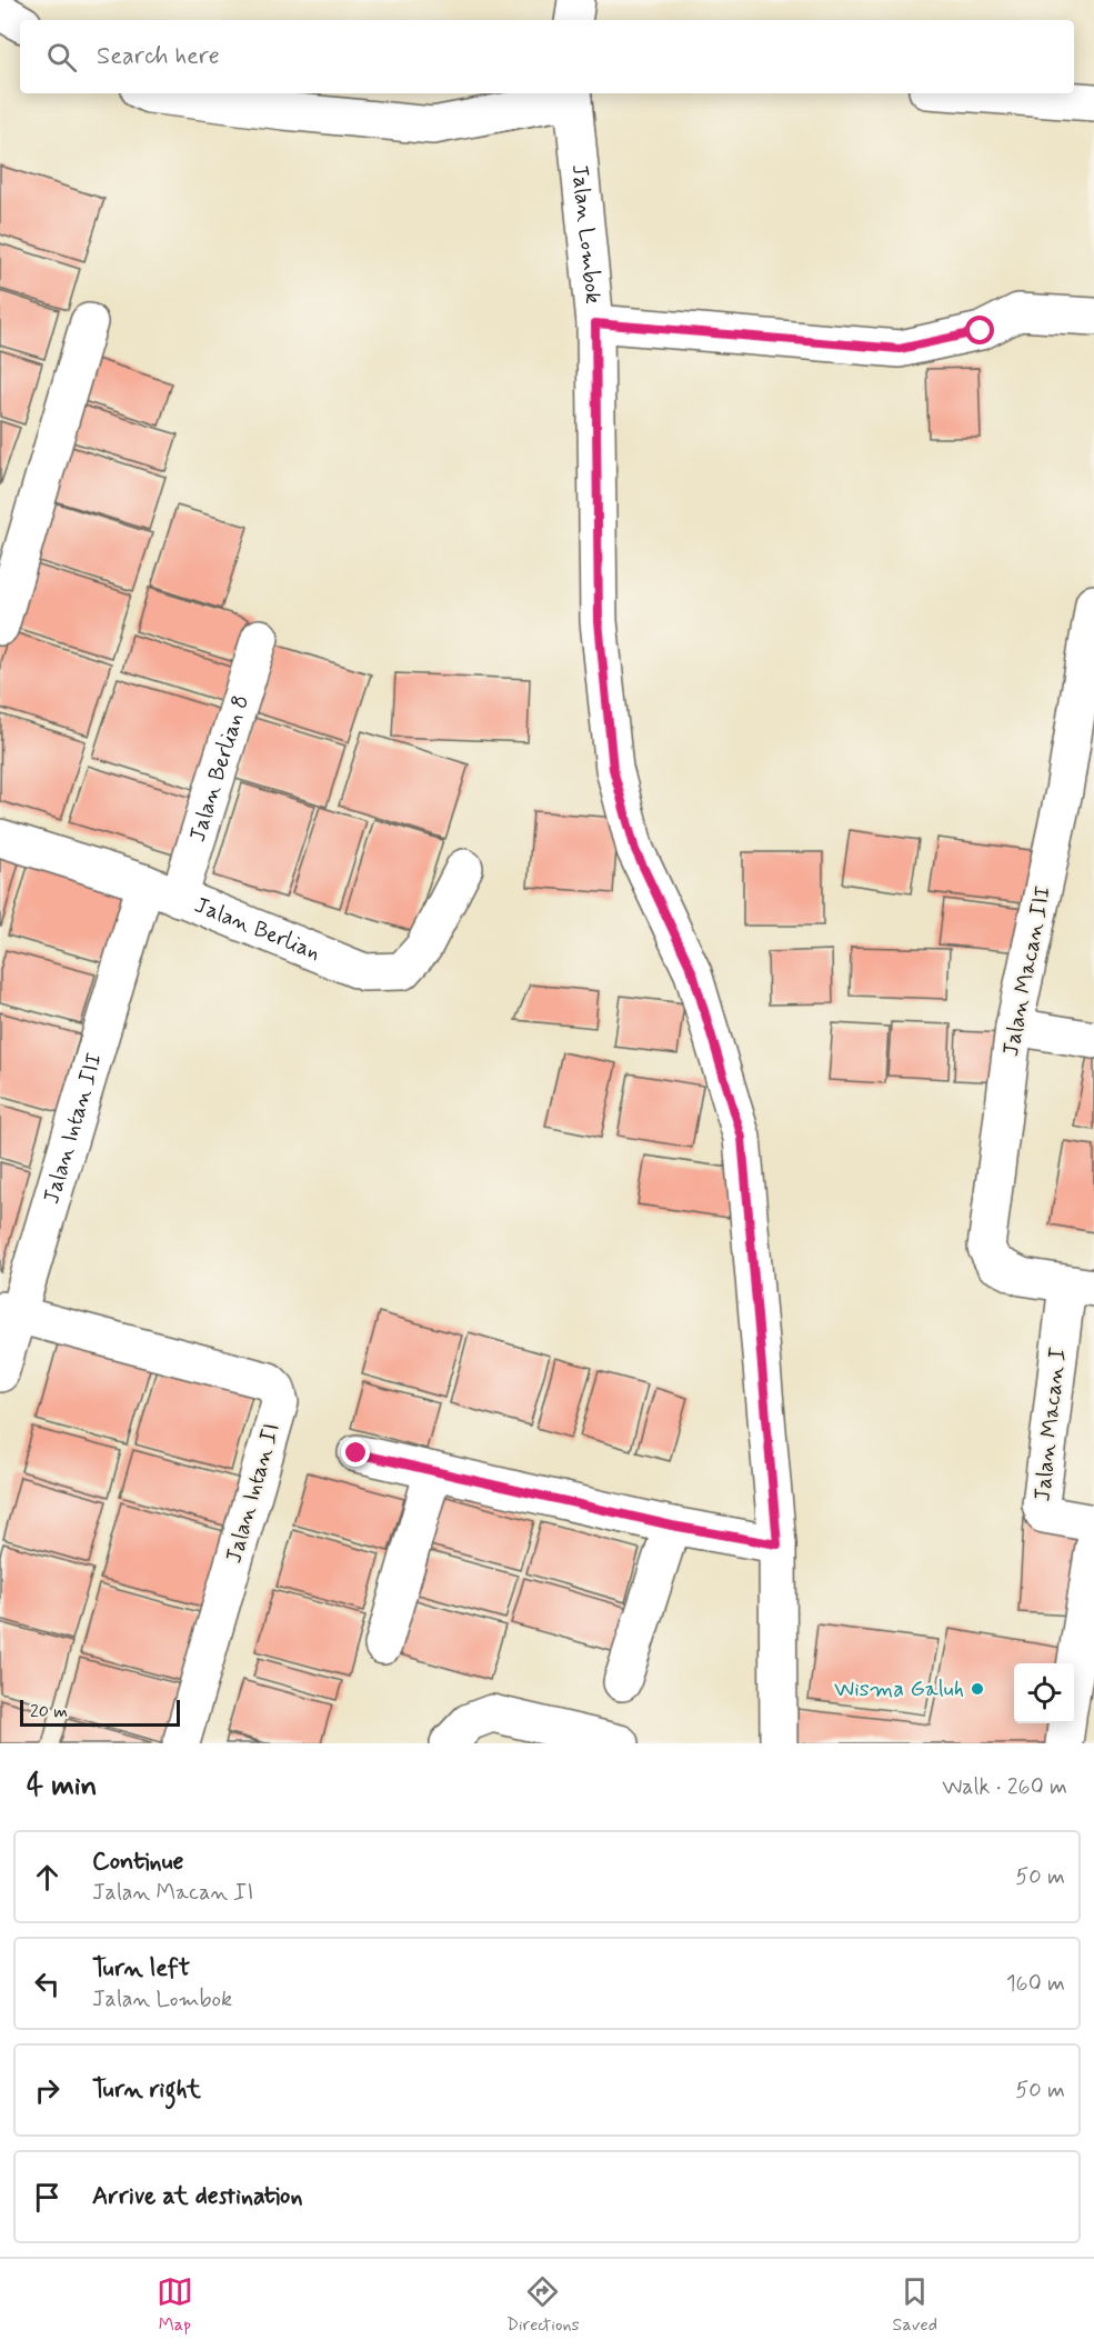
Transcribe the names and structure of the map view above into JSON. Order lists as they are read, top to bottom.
{
  "streets": {
    "street": [
      "Jalan Lombok",
      "Jalan Berlian 8",
      "Jalan Berlian",
      "Jalan Macan III",
      "Jalan Intan III",
      "Jalan Macan I",
      "Jalan Intan II"
    ]
  },
  "crossings": [
    ["Jalan Berlian 8", "Jalan Berlian"],
    ["Jalan Berlian", "Jalan Intan III"],
    ["Jalan Macan III", "Jalan Macan I"],
    ["Jalan Intan III", "Jalan Intan II"]
  ],
  "places": ["Wisma Galuh"],
  "scale_bar": "20 m",
  "page": {
    "search": "Search here",
    "scale": "20 m",
    "heading": ["4 min", "Walk · 260 m"],
    "list": [
      ["Continue", "Jalan Macan II", "50 m"],
      ["Turn left", "Jalan Lombok", "160 m"],
      ["Turn right", "50 m"],
      "Arrive at destination"
    ],
    "nav": ["Map", "Directions", "Saved"]
  }
}
